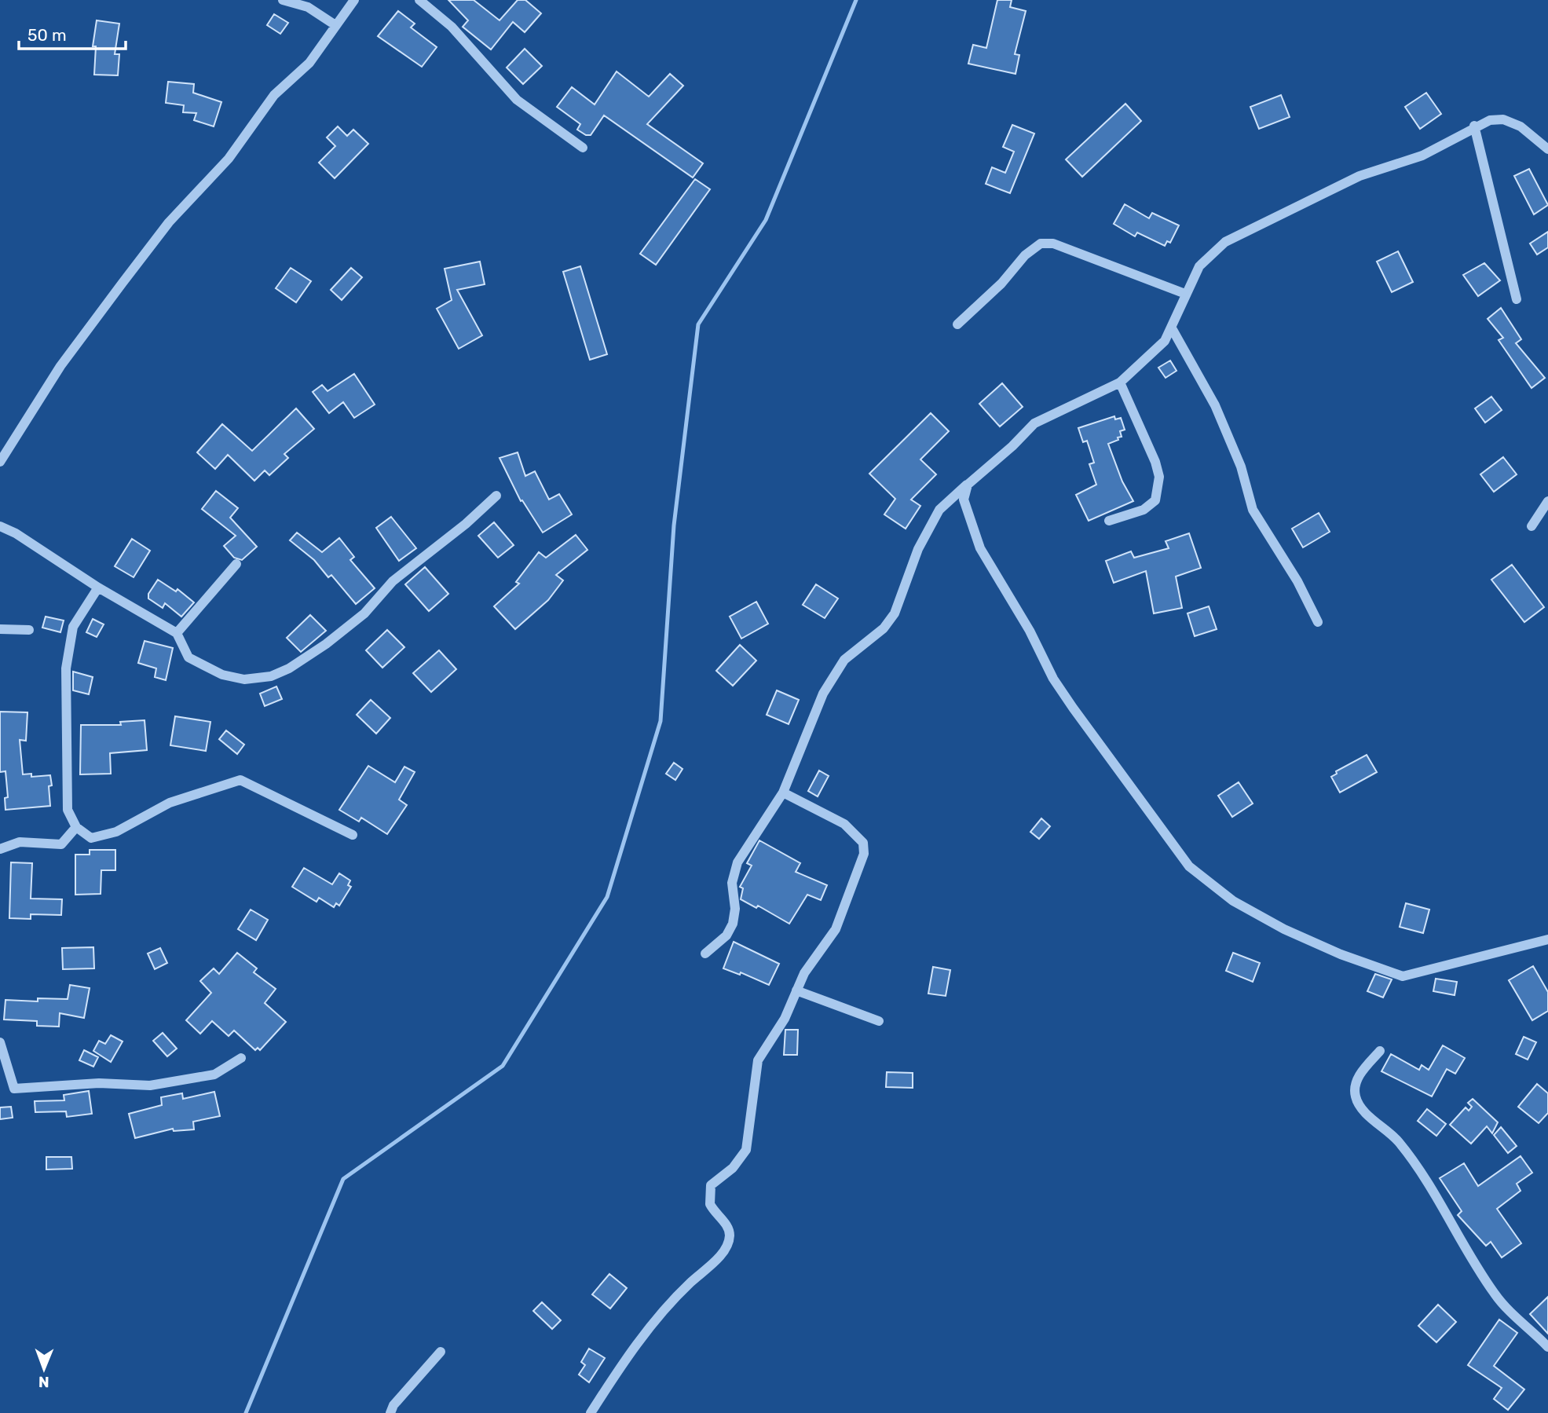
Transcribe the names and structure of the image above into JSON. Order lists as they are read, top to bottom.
{
  "scale_bar": "50 m",
  "north": "bottom"
}
